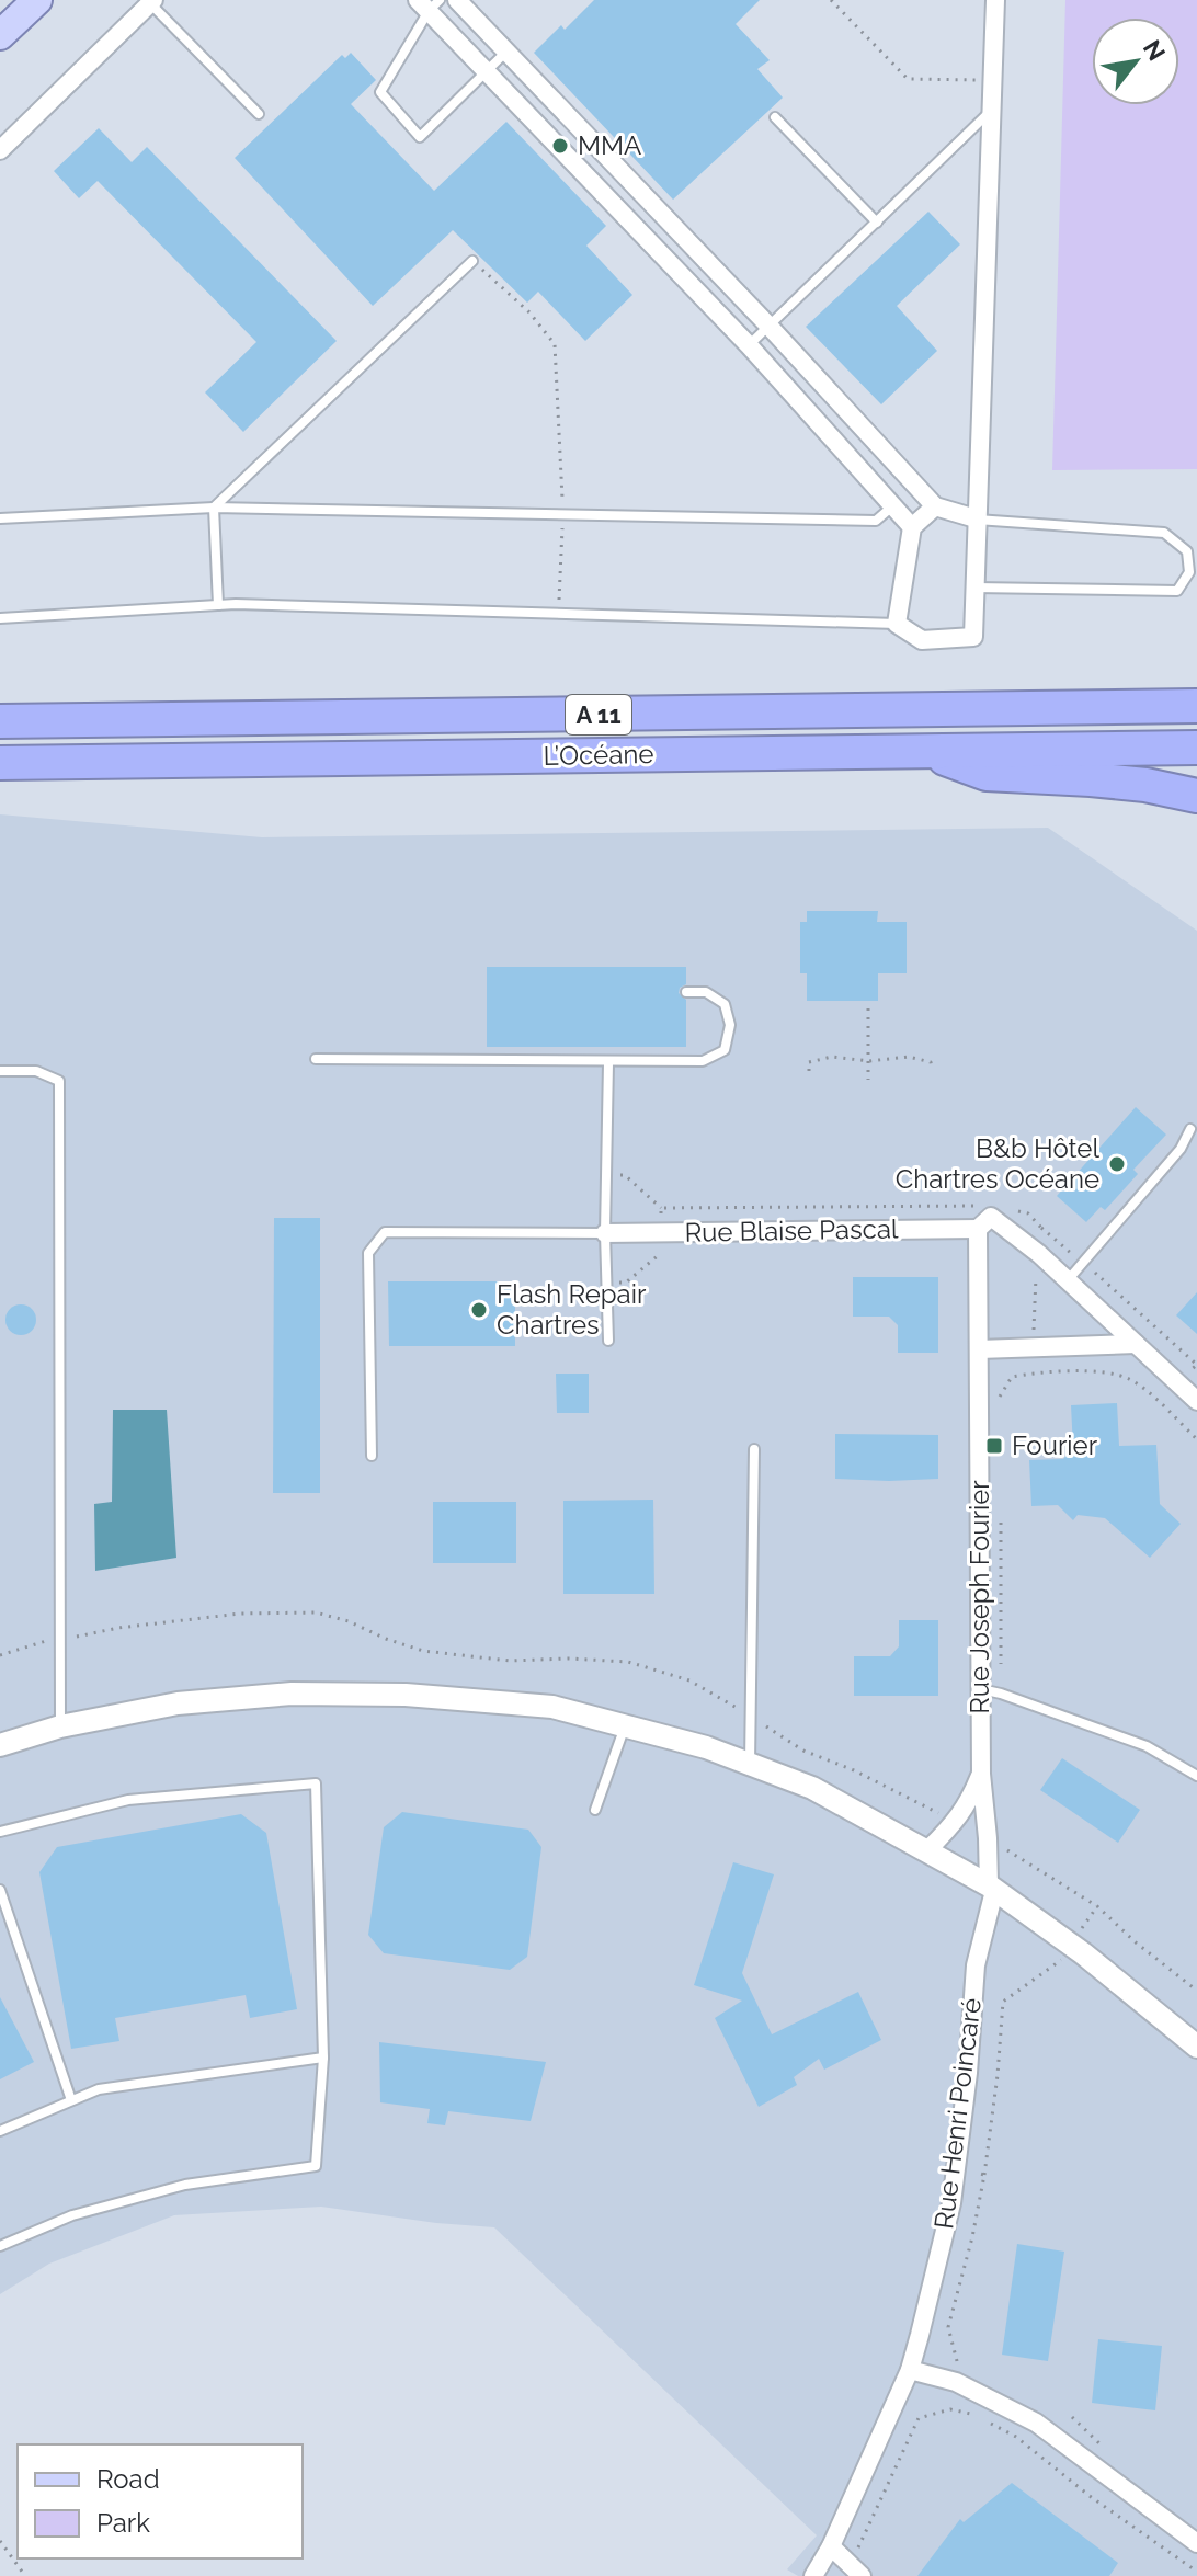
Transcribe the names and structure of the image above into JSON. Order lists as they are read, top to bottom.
{
  "streets": {
    "highway": ["A 11", "L’Océane"],
    "street": ["Rue Blaise Pascal", "Rue Joseph Fourier", "Rue Henri Poincaré"]
  },
  "crossings": [
    ["Rue Blaise Pascal", "Rue Joseph Fourier"],
    ["Rue Joseph Fourier", "Rue Henri Poincaré"]
  ],
  "places": {
    "other": ["MMA", "B&b Hôtel Chartres Océane", "Flash Repair Chartres"],
    "transit": ["Fourier"]
  },
  "legend": ["Road", "Park"],
  "north": "top right"
}
